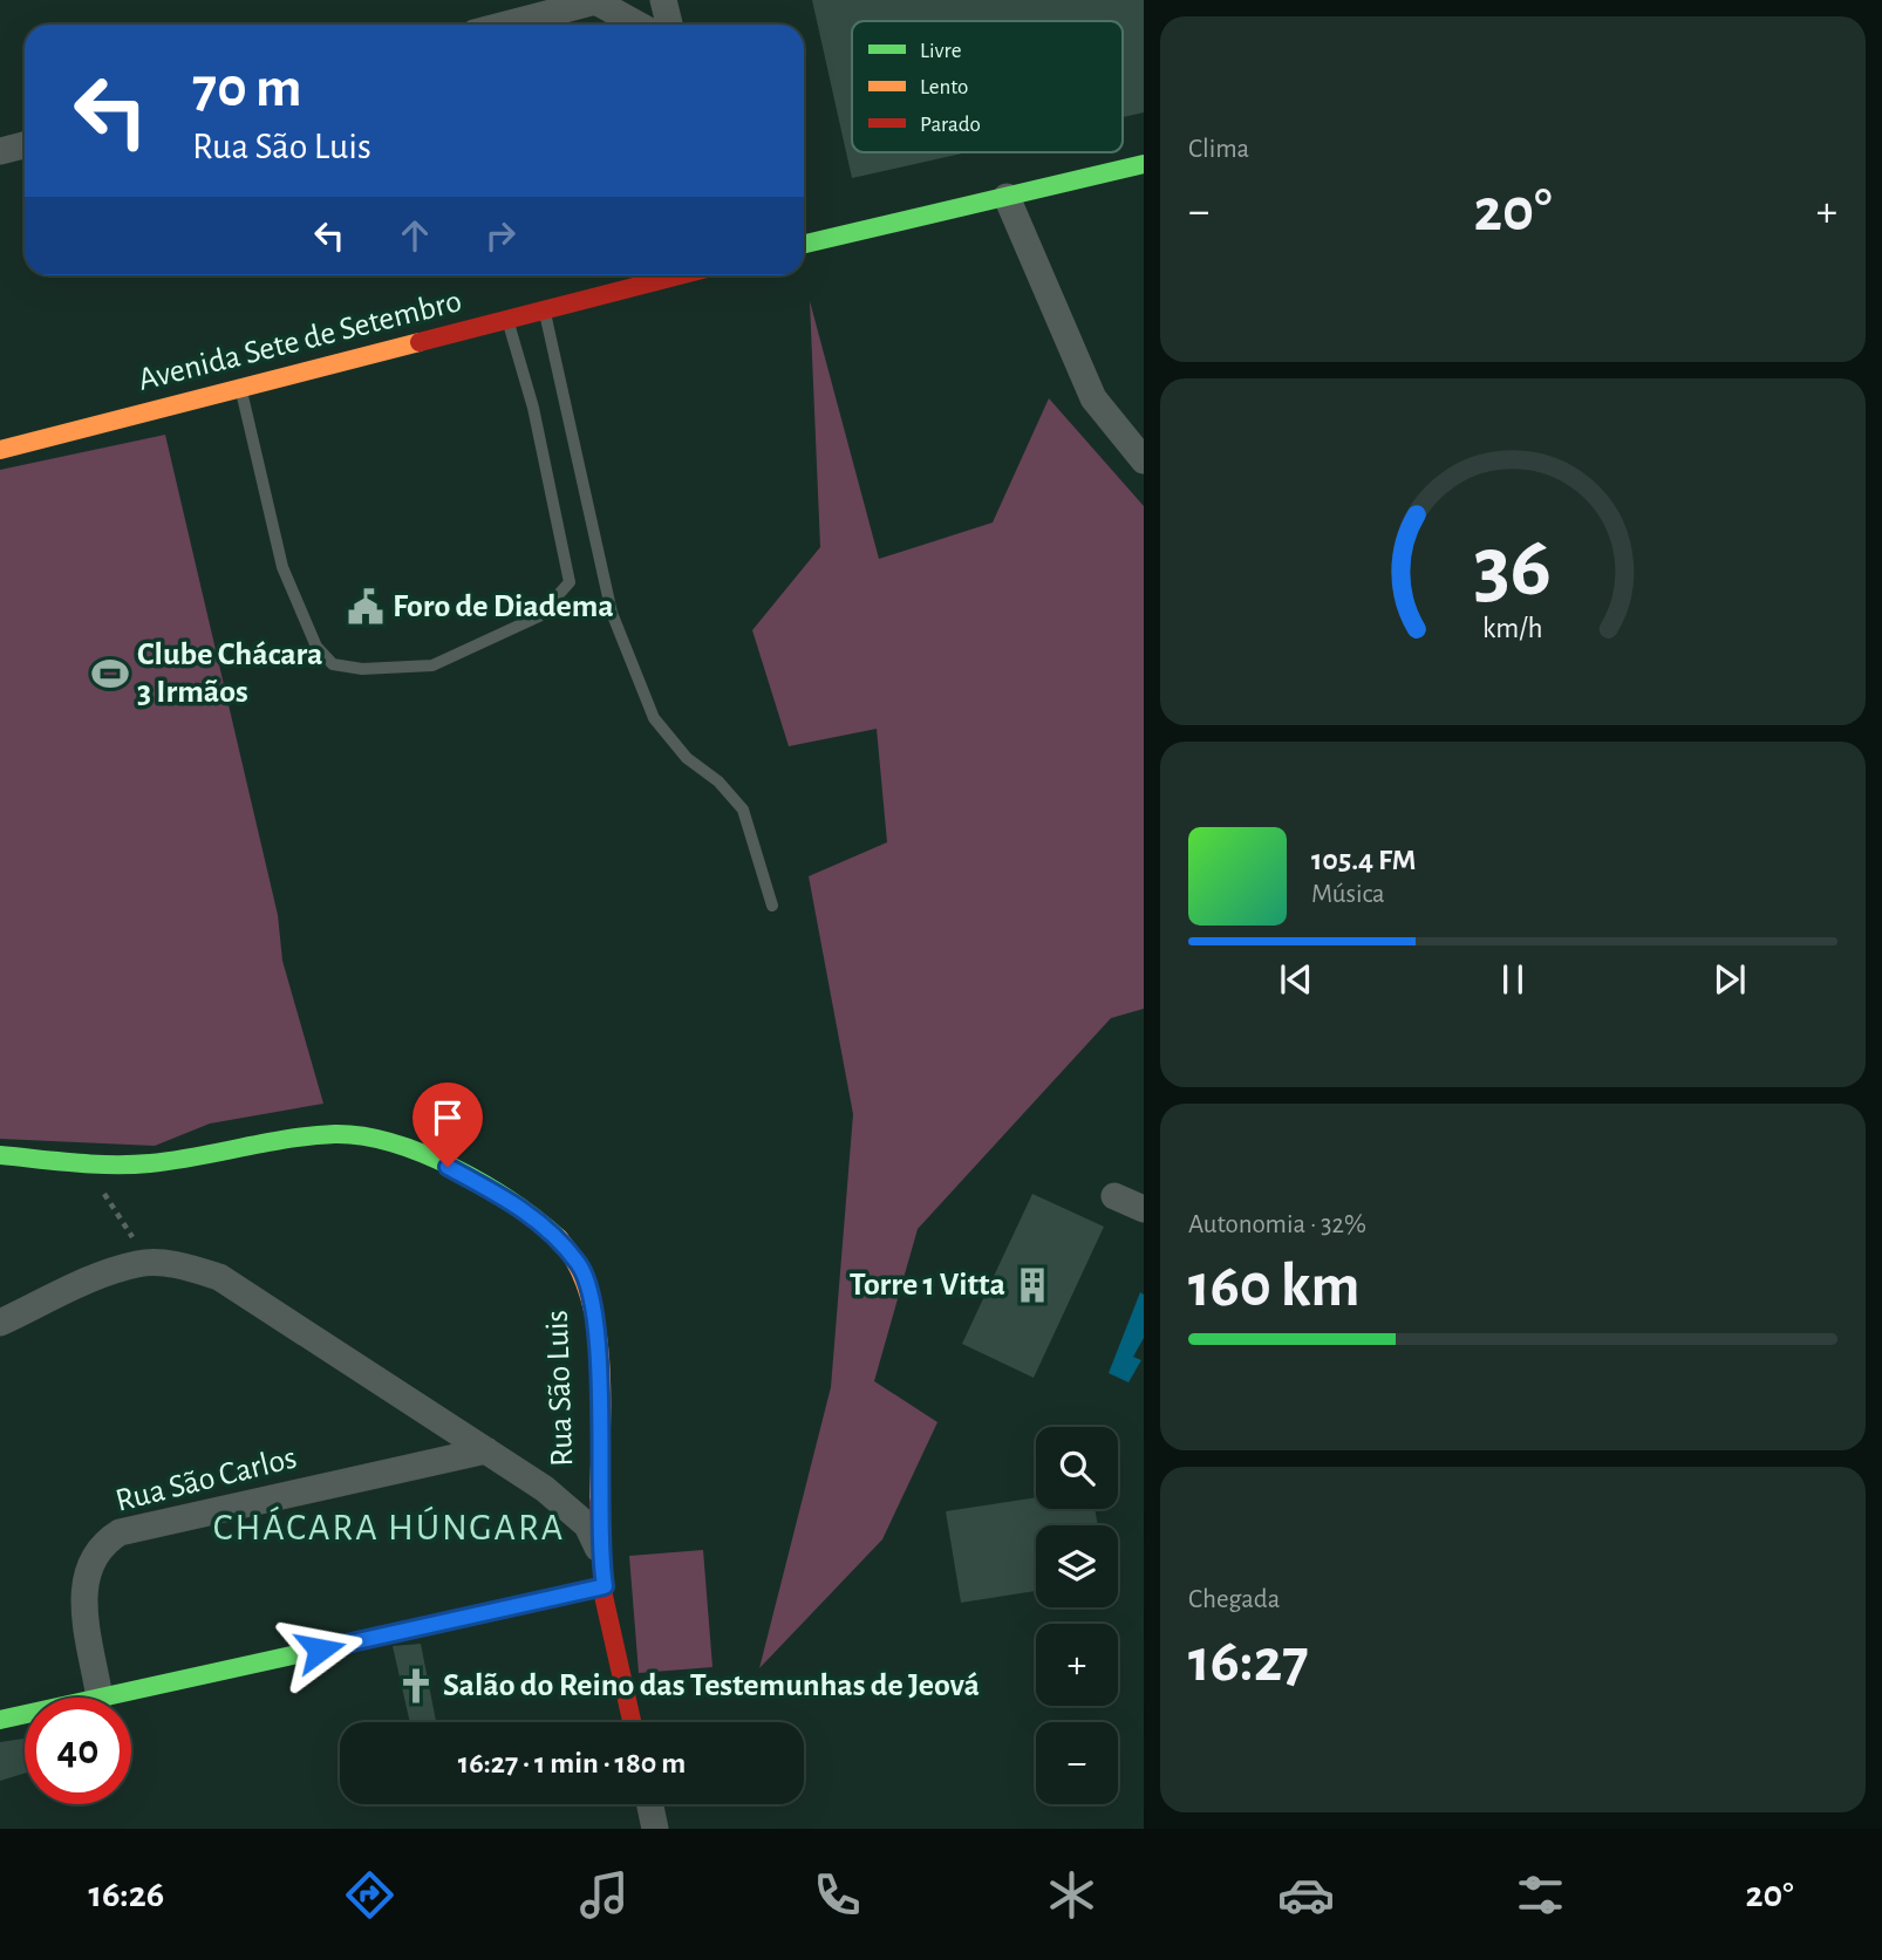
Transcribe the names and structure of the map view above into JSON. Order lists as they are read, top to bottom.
{
  "streets": {
    "street": ["Avenida Sete de Setembro", "Rua São Luis", "Rua São Carlos"]
  },
  "districts": ["CHÁCARA HÚNGARA"],
  "places": {
    "public building": ["Foro de Diadema"],
    "sports": ["Clube Chácara 3 Irmãos"],
    "building": ["Torre 1 Vitta"],
    "church": ["Salão do Reino das Testemunhas de Jeová"]
  },
  "legend": ["Livre", "Lento", "Parado"],
  "page": {
    "tile": [
      "Clima",
      ["Autonomia · 32%", "160 km"],
      ["Chegada", "16:27"]
    ],
    "turn": ["70 m", "Rua São Luis"],
    "heat": ["−", "20°", "+"],
    "song": ["105.4 FM", "Música"],
    "map_buttons": ["+", "−"],
    "limit": "40",
    "trip": "16:27 · 1 min · 180 m",
    "tabs": ["16:26", "20°"],
    "gauge": ["36", "km/h"]
  }
}
